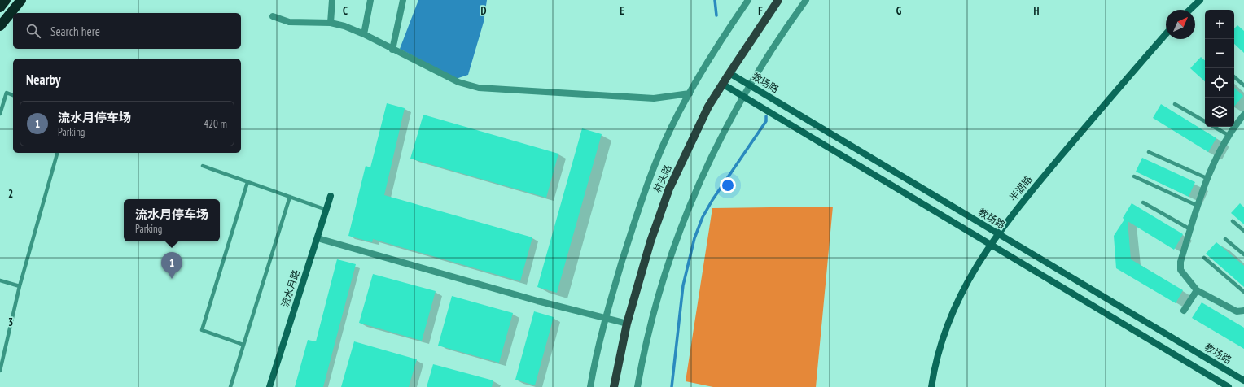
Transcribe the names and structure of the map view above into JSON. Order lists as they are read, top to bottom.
{
  "streets": {
    "main road": [
      "教场路",
      "林头路",
      "半湖路",
      "流水月路"
    ]
  },
  "crossings": [
    ["教场路", "林头路"],
    ["教场路", "半湖路"]
  ],
  "north": "top right",
  "page": {
    "map_buttons": ["+", "−"],
    "search": "Search here",
    "heading": "Nearby",
    "list": [
      {
        "mark": "1",
        "name": "流水月停车场",
        "note": "Parking",
        "value": "420 m"
      }
    ],
    "popup": ["流水月停车场", "Parking"],
    "pins": "1"
  },
  "grid": {
    "columns": [
      "C",
      "D",
      "E",
      "F",
      "G",
      "H"
    ],
    "rows": ["2", "3"]
  }
}
